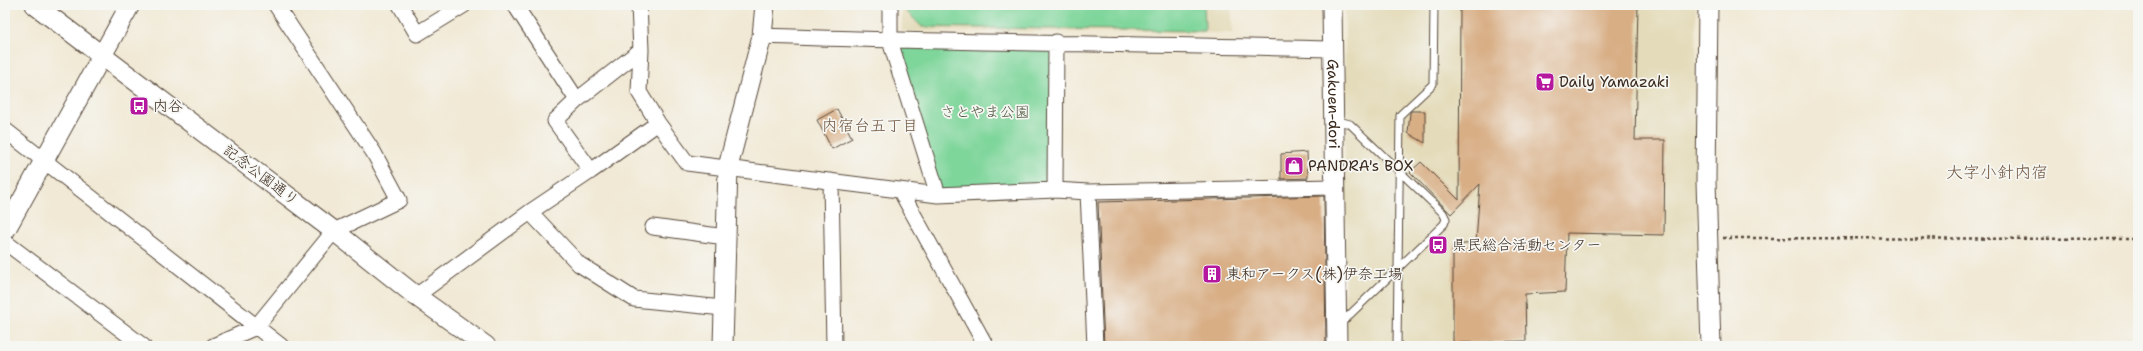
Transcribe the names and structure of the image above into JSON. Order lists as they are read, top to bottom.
{
  "streets": {
    "street": ["Gakuen-dori", "記念公園通り"]
  },
  "districts": ["内宿台五丁目", "大字小針内宿"],
  "parks": ["さとやま公園"],
  "places": {
    "supermarket": ["Daily Yamazaki"],
    "bus stop": ["内谷", "県民総合活動センター"],
    "shop": ["PANDRA's BOX"],
    "building": ["東和アークス(株)伊奈工場"]
  }
}
